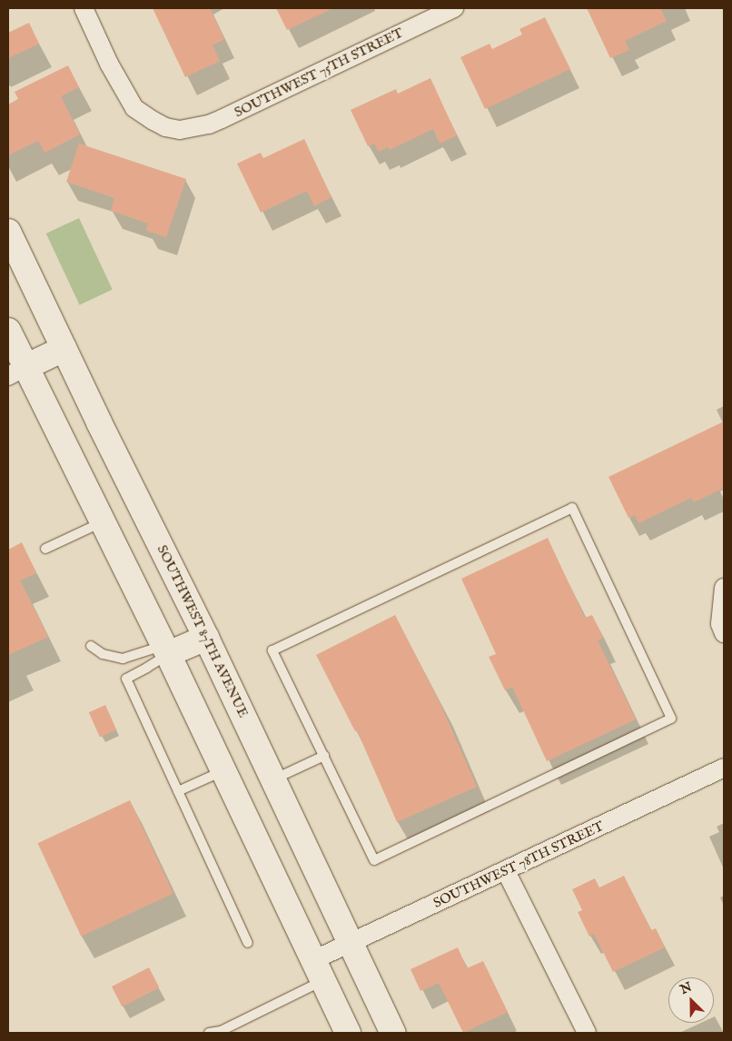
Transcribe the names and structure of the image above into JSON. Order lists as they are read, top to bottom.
{
  "streets": {
    "main road": ["SOUTHWEST 87TH AVENUE"],
    "street": ["SOUTHWEST 75TH STREET", "SOUTHWEST 78TH STREET"]
  },
  "crossings": [
    ["SOUTHWEST 87TH AVENUE", "SOUTHWEST 78TH STREET"]
  ],
  "north": "top left"
}
